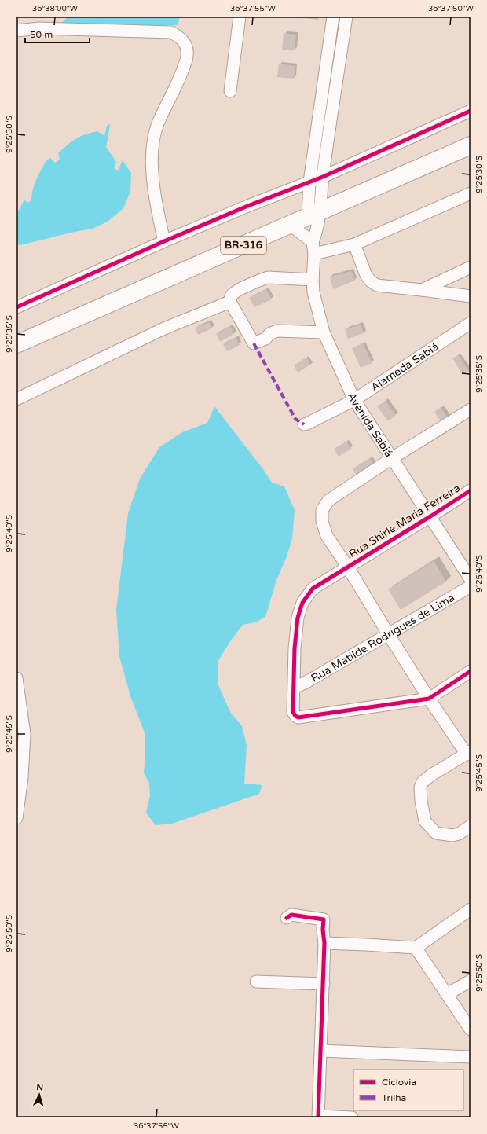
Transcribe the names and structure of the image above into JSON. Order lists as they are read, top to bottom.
{
  "streets": {
    "highway": ["BR-316"],
    "street": [
      "Alameda Sabiá",
      "Avenida Sabiá",
      "Rua Shirle Maria Ferreira",
      "Rua Matilde Rodrigues de Lima"
    ]
  },
  "crossings": [
    ["Alameda Sabiá", "Avenida Sabiá"],
    ["Avenida Sabiá", "Rua Shirle Maria Ferreira"],
    ["Rua Shirle Maria Ferreira", "Rua Matilde Rodrigues de Lima"]
  ],
  "legend": ["Ciclovia", "Trilha"],
  "scale_bar": "50 m",
  "north": "top",
  "coordinates": [
    "36°38'00\"W",
    "36°37'55\"W",
    "36°37'50\"W",
    "9°25'30\"S",
    "9°25'35\"S",
    "9°25'40\"S",
    "9°25'45\"S",
    "9°25'50\"S"
  ]
}
